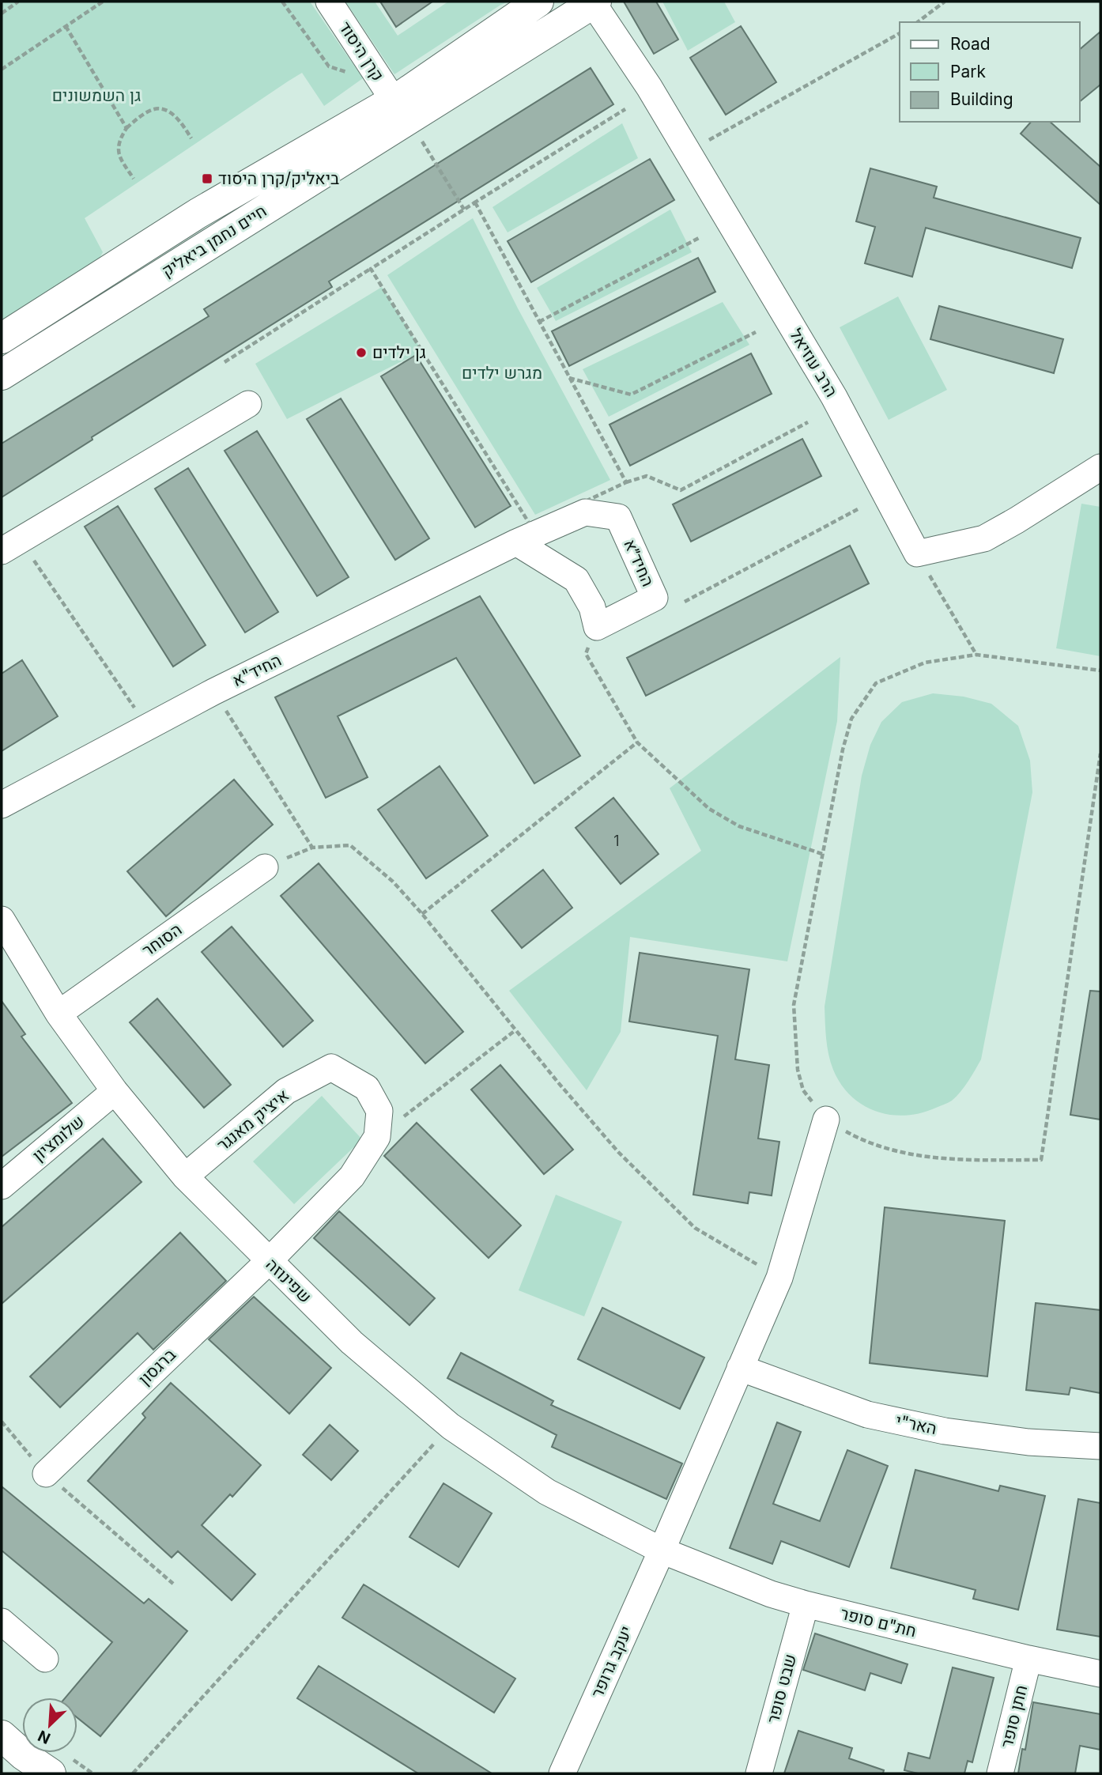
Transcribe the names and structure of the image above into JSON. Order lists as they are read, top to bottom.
{
  "streets": {
    "street": [
      "קרן היסוד",
      "חיים נחמן ביאליק",
      "הרב עוזיאל",
      "החיד״א",
      "החיד\"א",
      "הסוחר",
      "איציק מאנגר",
      "שלומציון",
      "שפינוזה",
      "ברגסון",
      "האר\"י",
      "חת\"ם סופר",
      "יעקב גרופר",
      "שבט סופר",
      "חתן סופר"
    ]
  },
  "crossings": [
    ["קרן היסוד", "חיים נחמן ביאליק"],
    ["חיים נחמן ביאליק", "הרב עוזיאל"],
    ["החיד״א", "החיד\"א"],
    ["הסוחר", "שפינוזה"],
    ["איציק מאנגר", "שפינוזה"],
    ["איציק מאנגר", "ברגסון"],
    ["שלומציון", "שפינוזה"],
    ["שפינוזה", "ברגסון"],
    ["שפינוזה", "חת\"ם סופר"],
    ["שפינוזה", "יעקב גרופר"],
    ["האר\"י", "יעקב גרופר"],
    ["חת\"ם סופר", "יעקב גרופר"],
    ["חת\"ם סופר", "שבט סופר"],
    ["חת\"ם סופר", "חתן סופר"]
  ],
  "parks": ["גן השמשונים", "מגרש ילדים"],
  "places": {
    "transit": ["ביאליק/קרן היסוד"],
    "other": ["גן ילדים"]
  },
  "house_numbers": ["1"],
  "legend": ["Road", "Park", "Building"],
  "north": "bottom left"
}
